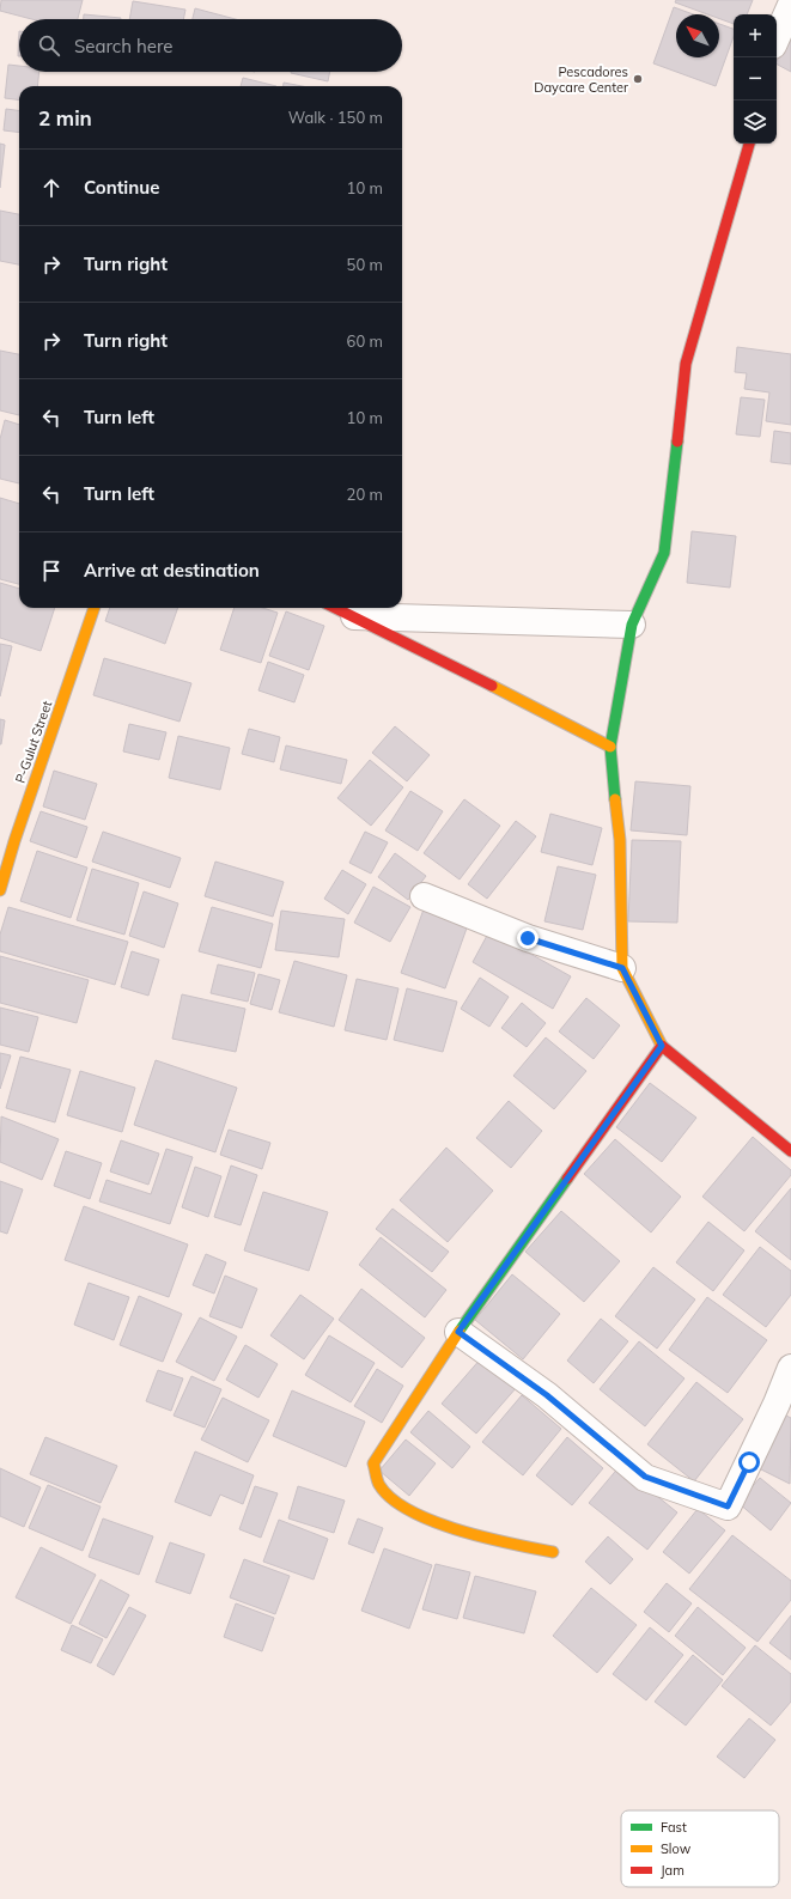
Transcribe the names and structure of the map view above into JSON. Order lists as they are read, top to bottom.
{
  "streets": {
    "street": ["P-Gulut Street"]
  },
  "places": ["Pescadores Daycare Center"],
  "legend": ["Fast", "Slow", "Jam"],
  "north": "top left",
  "page": {
    "map_buttons": ["+", "−"],
    "search": "Search here",
    "heading": ["2 min", "Walk · 150 m"],
    "list": [
      ["Continue", "10 m"],
      ["Turn right", "50 m"],
      ["Turn right", "60 m"],
      ["Turn left", "10 m"],
      ["Turn left", "20 m"],
      "Arrive at destination"
    ]
  }
}
